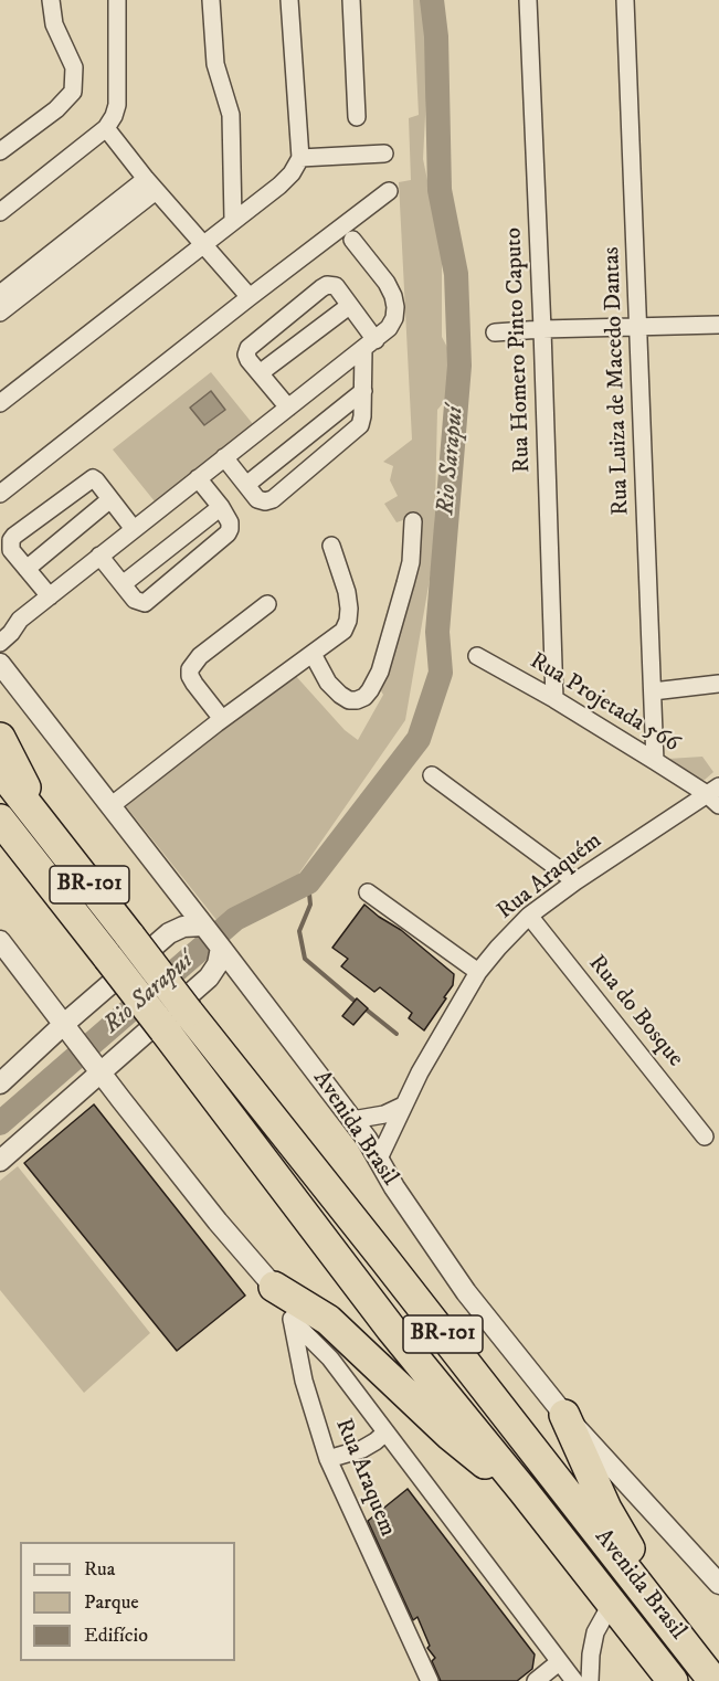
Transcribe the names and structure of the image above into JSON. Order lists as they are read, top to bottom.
{
  "streets": {
    "highway": ["BR-101", "Avenida Brasil"],
    "street": [
      "Rua Homero Pinto Caputo",
      "Rua Luiza de Macedo Dantas",
      "Rua Projetada 566",
      "Rua Araquém",
      "Rua do Bosque",
      "Rua Araquem"
    ]
  },
  "crossings": [
    ["Rua Homero Pinto Caputo", "Rua Projetada 566"],
    ["Rua Luiza de Macedo Dantas", "Rua Projetada 566"],
    ["Rua Projetada 566", "Rua Araquém"],
    ["Rua Araquém", "Rua do Bosque"],
    ["Rua Araquém", "Avenida Brasil"]
  ],
  "water": ["Rio Sarapuí"],
  "legend": ["Rua", "Parque", "Edifício"]
}
